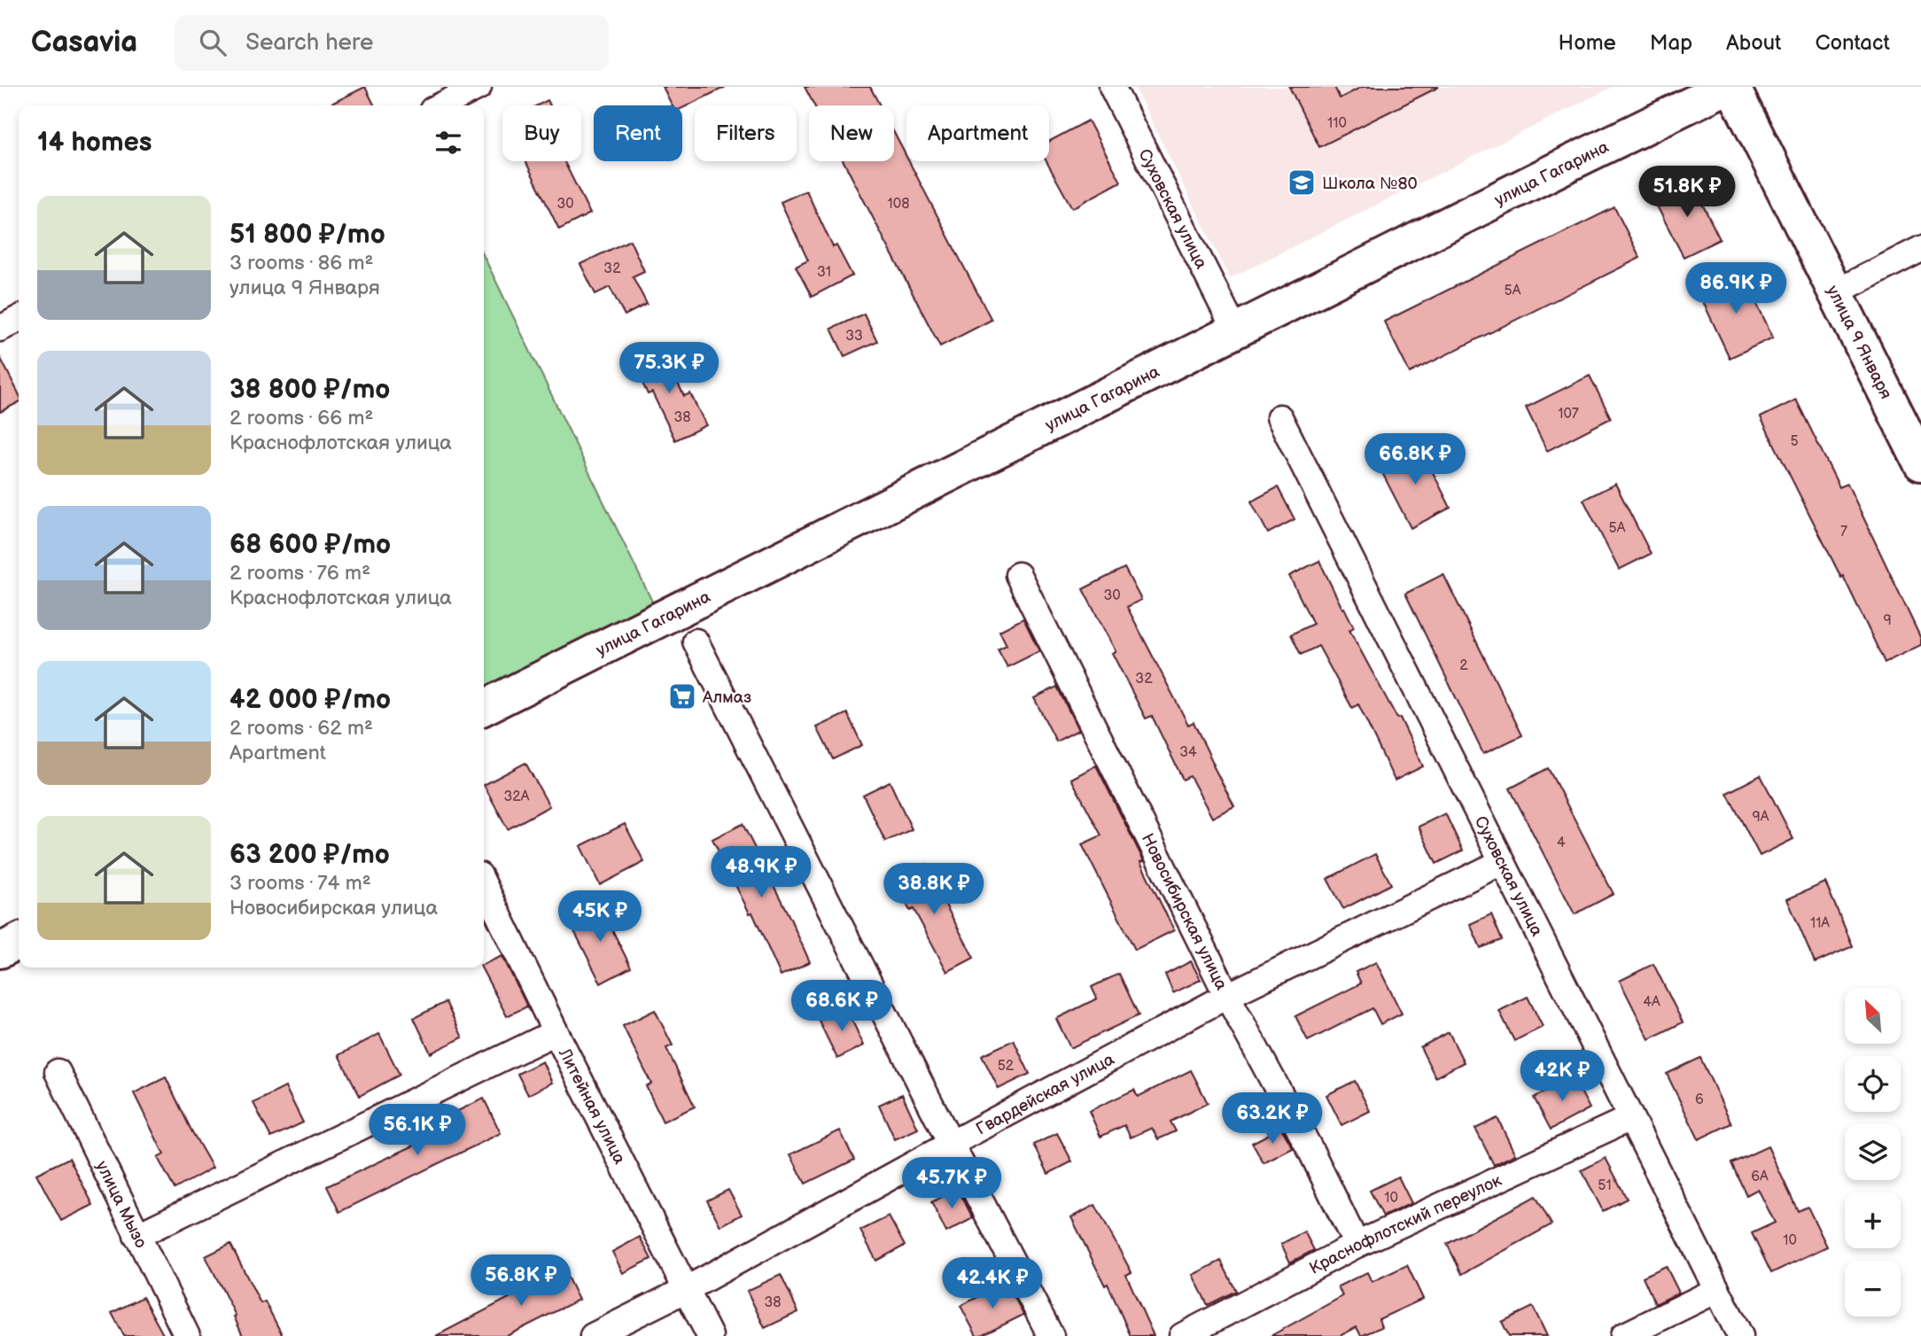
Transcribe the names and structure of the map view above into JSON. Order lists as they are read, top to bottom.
{
  "streets": {
    "street": [
      "улица Гагарина",
      "Суховская улица",
      "улица 9 Января",
      "Новосибирская улица",
      "Гвардейская улица",
      "Литейная улица",
      "улица Мызо",
      "Краснофлотский переулок"
    ]
  },
  "crossings": [
    ["улица Гагарина", "Суховская улица"],
    ["Суховская улица", "Гвардейская улица"],
    ["Суховская улица", "Краснофлотский переулок"],
    ["Новосибирская улица", "Гвардейская улица"],
    ["Новосибирская улица", "Краснофлотский переулок"],
    ["Гвардейская улица", "Литейная улица"]
  ],
  "places": {
    "school or university": ["Школа №80"],
    "supermarket": ["Алмаз"]
  },
  "house_numbers": [
    "110",
    "30",
    "108",
    "32",
    "31",
    "5А",
    "33",
    "107",
    "38",
    "5",
    "5А",
    "7",
    "30",
    "9",
    "2",
    "32",
    "34",
    "32А",
    "9А",
    "4",
    "11А",
    "4А",
    "52",
    "6",
    "6А",
    "51",
    "10",
    "10",
    "38"
  ],
  "north": "top left",
  "page": {
    "header": "Casavia",
    "search": "Search here",
    "nav": [
      "Home",
      "Map",
      "About",
      "Contact"
    ],
    "chip": [
      "Buy",
      "Rent",
      "Filters",
      "New",
      "Apartment"
    ],
    "heading": "14 homes",
    "price": [
      "51.8K ₽",
      "86.9K ₽",
      "75.3K ₽",
      "66.8K ₽",
      "48.9K ₽",
      "38.8K ₽",
      "45K ₽",
      "68.6K ₽",
      "42K ₽",
      "63.2K ₽",
      "56.1K ₽",
      "45.7K ₽",
      "56.8K ₽",
      "42.4K ₽"
    ],
    "list": [
      {
        "name": "51 800 ₽/mo",
        "note": "3 rooms · 86 m² · улица 9 Января"
      },
      {
        "name": "38 800 ₽/mo",
        "note": "2 rooms · 66 m² · Краснофлотская улица"
      },
      {
        "name": "68 600 ₽/mo",
        "note": "2 rooms · 76 m² · Краснофлотская улица"
      },
      {
        "name": "42 000 ₽/mo",
        "note": "2 rooms · 62 m² · Apartment"
      },
      {
        "name": "63 200 ₽/mo",
        "note": "3 rooms · 74 m² · Новосибирская улица"
      }
    ],
    "map_buttons": ["+", "−"]
  }
}
